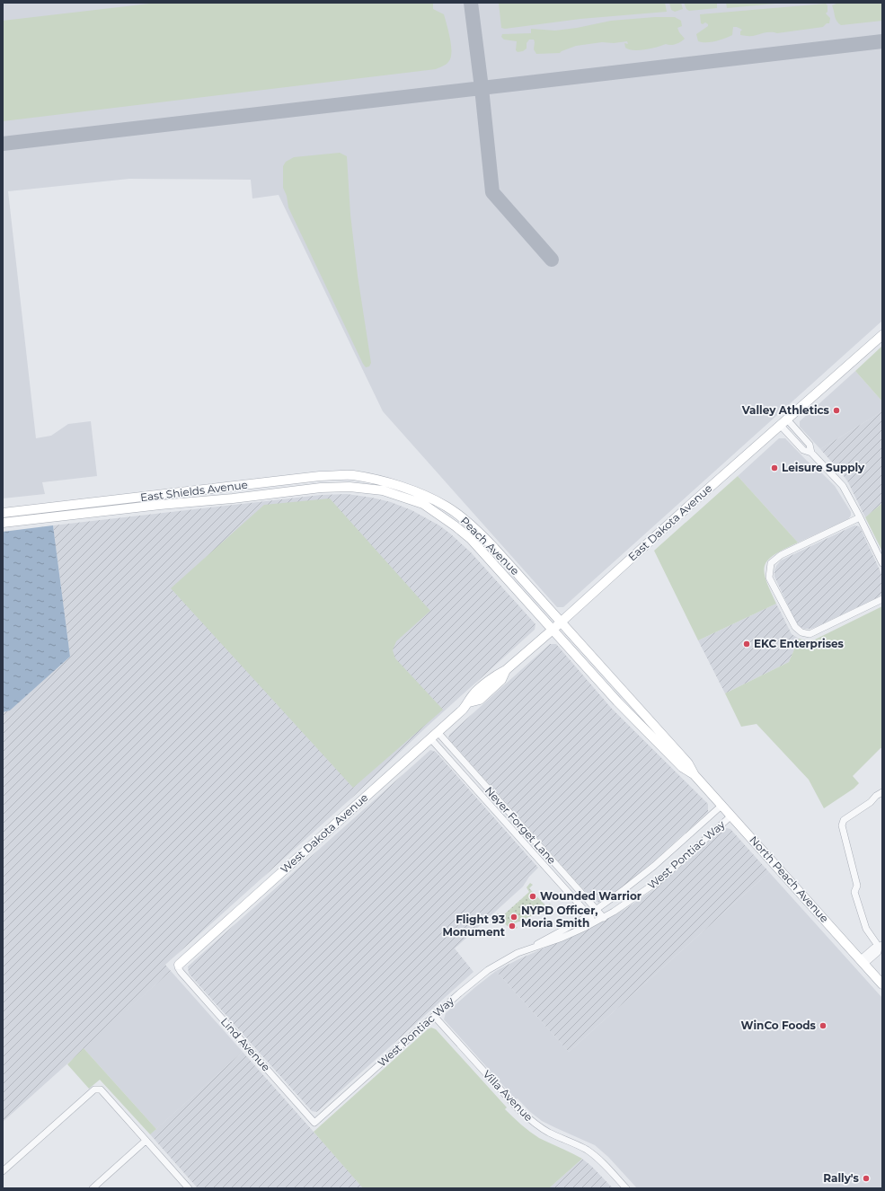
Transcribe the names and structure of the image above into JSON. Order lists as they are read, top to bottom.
{
  "streets": {
    "main road": [
      "East Shields Avenue",
      "East Dakota Avenue",
      "Peach Avenue",
      "West Dakota Avenue",
      "North Peach Avenue"
    ],
    "street": [
      "Never Forget Lane",
      "West Pontiac Way",
      "Lind Avenue",
      "Villa Avenue"
    ]
  },
  "crossings": [
    ["East Shields Avenue", "Peach Avenue"],
    ["East Dakota Avenue", "Peach Avenue"],
    ["East Dakota Avenue", "West Dakota Avenue"],
    ["East Dakota Avenue", "North Peach Avenue"],
    ["Peach Avenue", "West Dakota Avenue"],
    ["Peach Avenue", "North Peach Avenue"],
    ["Never Forget Lane", "West Dakota Avenue"],
    ["Never Forget Lane", "West Pontiac Way"],
    ["West Dakota Avenue", "North Peach Avenue"],
    ["West Dakota Avenue", "Lind Avenue"],
    ["West Pontiac Way", "North Peach Avenue"],
    ["West Pontiac Way", "Lind Avenue"],
    ["West Pontiac Way", "Villa Avenue"]
  ],
  "places": [
    "Valley Athletics",
    "Leisure Supply",
    "EKC Enterprises",
    "Wounded Warrior",
    "NYPD Officer, Moria Smith",
    "Flight 93 Monument",
    "WinCo Foods",
    "Rally's"
  ]
}
